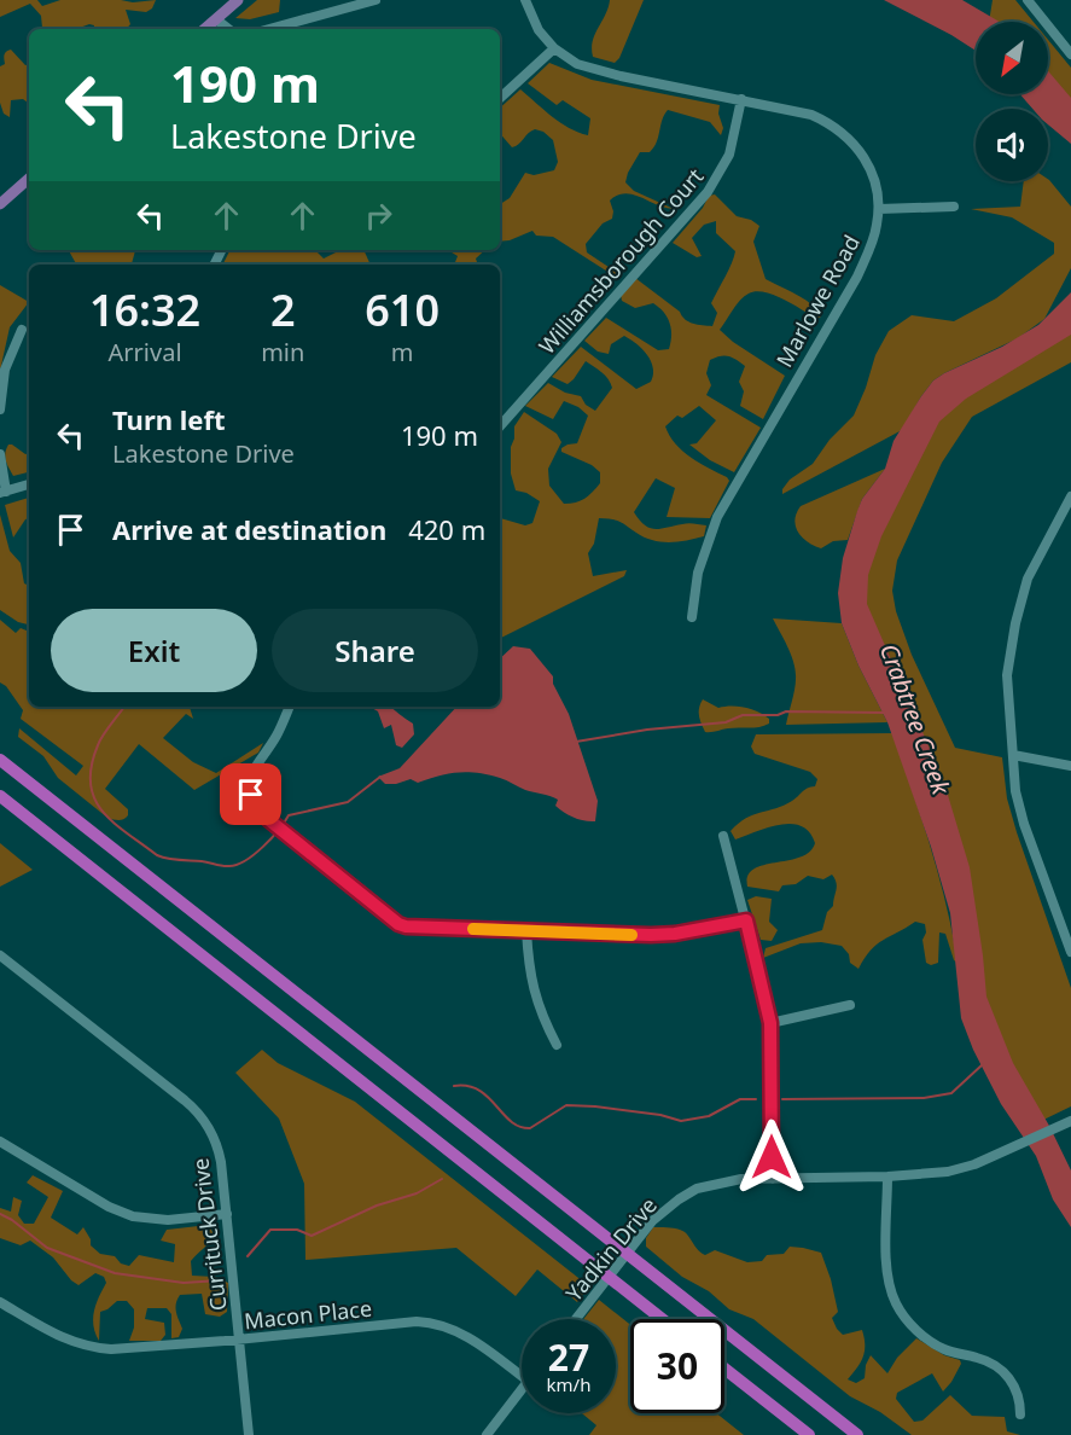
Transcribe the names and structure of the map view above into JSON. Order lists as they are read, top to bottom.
{
  "streets": {
    "street": [
      "Williamsborough Court",
      "Marlowe Road",
      "Currituck Drive",
      "Yadkin Drive",
      "Macon Place"
    ]
  },
  "crossings": [
    ["Williamsborough Court", "Marlowe Road"],
    ["Currituck Drive", "Macon Place"]
  ],
  "water": ["Crabtree Creek"],
  "north": "bottom left",
  "page": {
    "turn": ["190 m", "Lakestone Drive"],
    "eta": [
      "16:32",
      "Arrival",
      "2",
      "min",
      "610",
      "m"
    ],
    "list": [
      {
        "name": "Turn left",
        "note": "Lakestone Drive",
        "value": "190 m"
      },
      {
        "name": "Arrive at destination",
        "value": "420 m"
      }
    ],
    "buttons": ["Exit", "Share"],
    "speed": "27 km/h",
    "limit": "30"
  }
}
